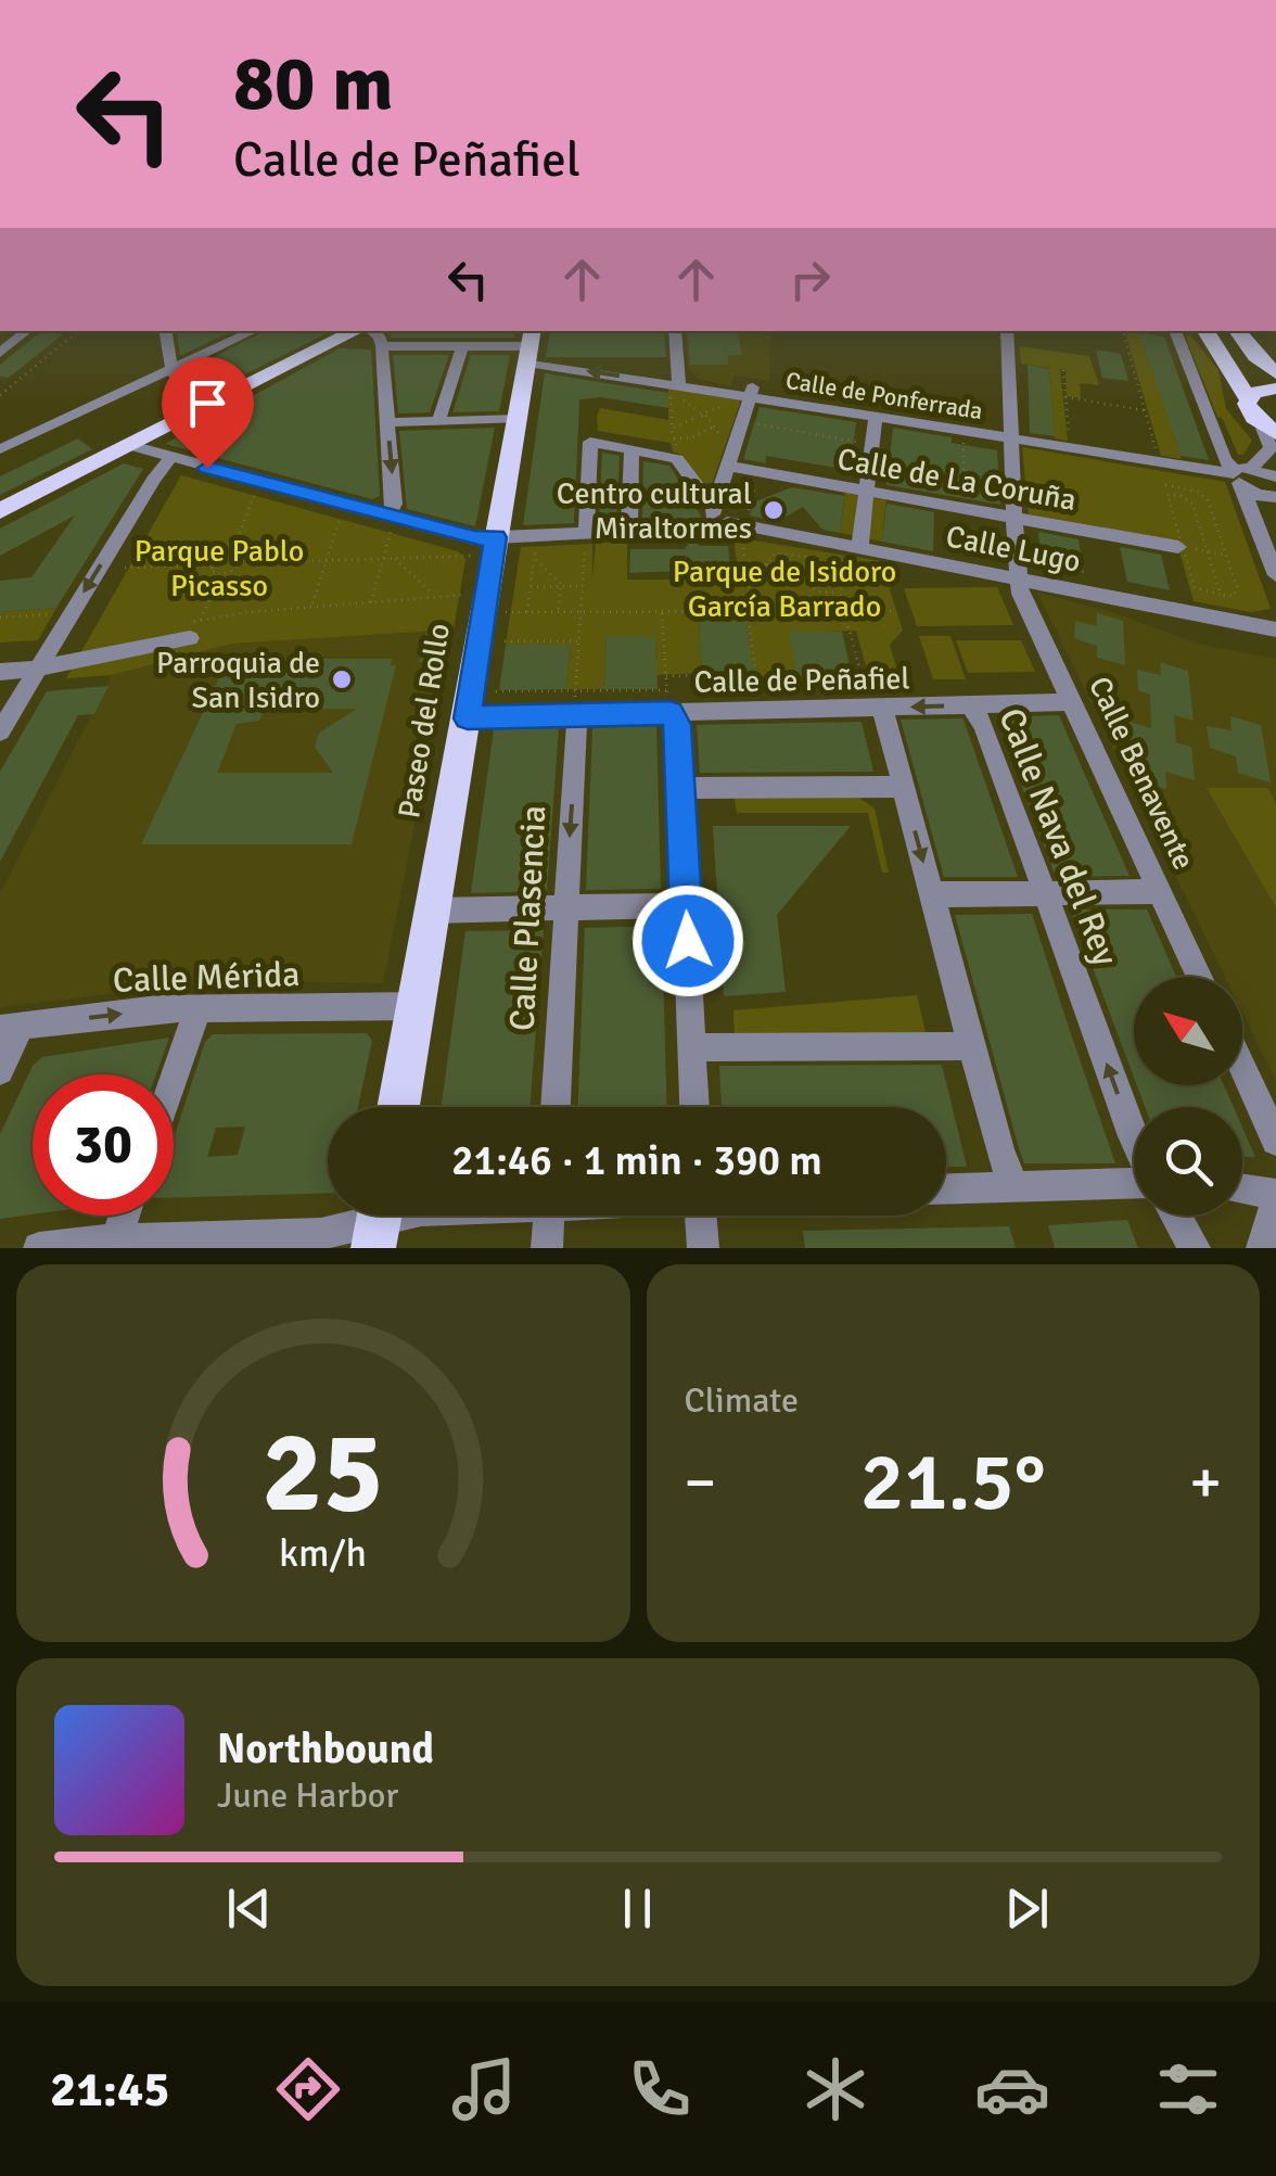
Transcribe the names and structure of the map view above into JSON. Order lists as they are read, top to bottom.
{
  "streets": {
    "main road": ["Paseo del Rollo"],
    "street": [
      "Calle de Ponferrada",
      "Calle de La Coruña",
      "Calle Lugo",
      "Calle de Peñafiel",
      "Calle Benavente",
      "Calle Nava del Rey",
      "Calle Plasencia",
      "Calle Mérida"
    ]
  },
  "crossings": [
    ["Calle de Ponferrada", "Paseo del Rollo"],
    ["Calle Lugo", "Paseo del Rollo"],
    ["Calle Lugo", "Calle Benavente"],
    ["Calle de Peñafiel", "Paseo del Rollo"],
    ["Calle de Peñafiel", "Calle Benavente"],
    ["Calle de Peñafiel", "Calle Nava del Rey"],
    ["Calle de Peñafiel", "Calle Plasencia"],
    ["Paseo del Rollo", "Calle Mérida"]
  ],
  "one_way": ["Calle Mérida"],
  "parks": ["Parque Pablo Picasso", "Parque de Isidoro García Barrado"],
  "places": ["Centro cultural Miraltormes", "Parroquia de San Isidro"],
  "north": "top left",
  "page": {
    "turn": ["80 m", "Calle de Peñafiel"],
    "limit": "30",
    "trip": "21:46 · 1 min · 390 m",
    "tile": "Climate",
    "heat": ["−", "21.5°", "+"],
    "song": ["Northbound", "June Harbor"],
    "tabs": "21:45",
    "gauge": ["25", "km/h"]
  }
}
